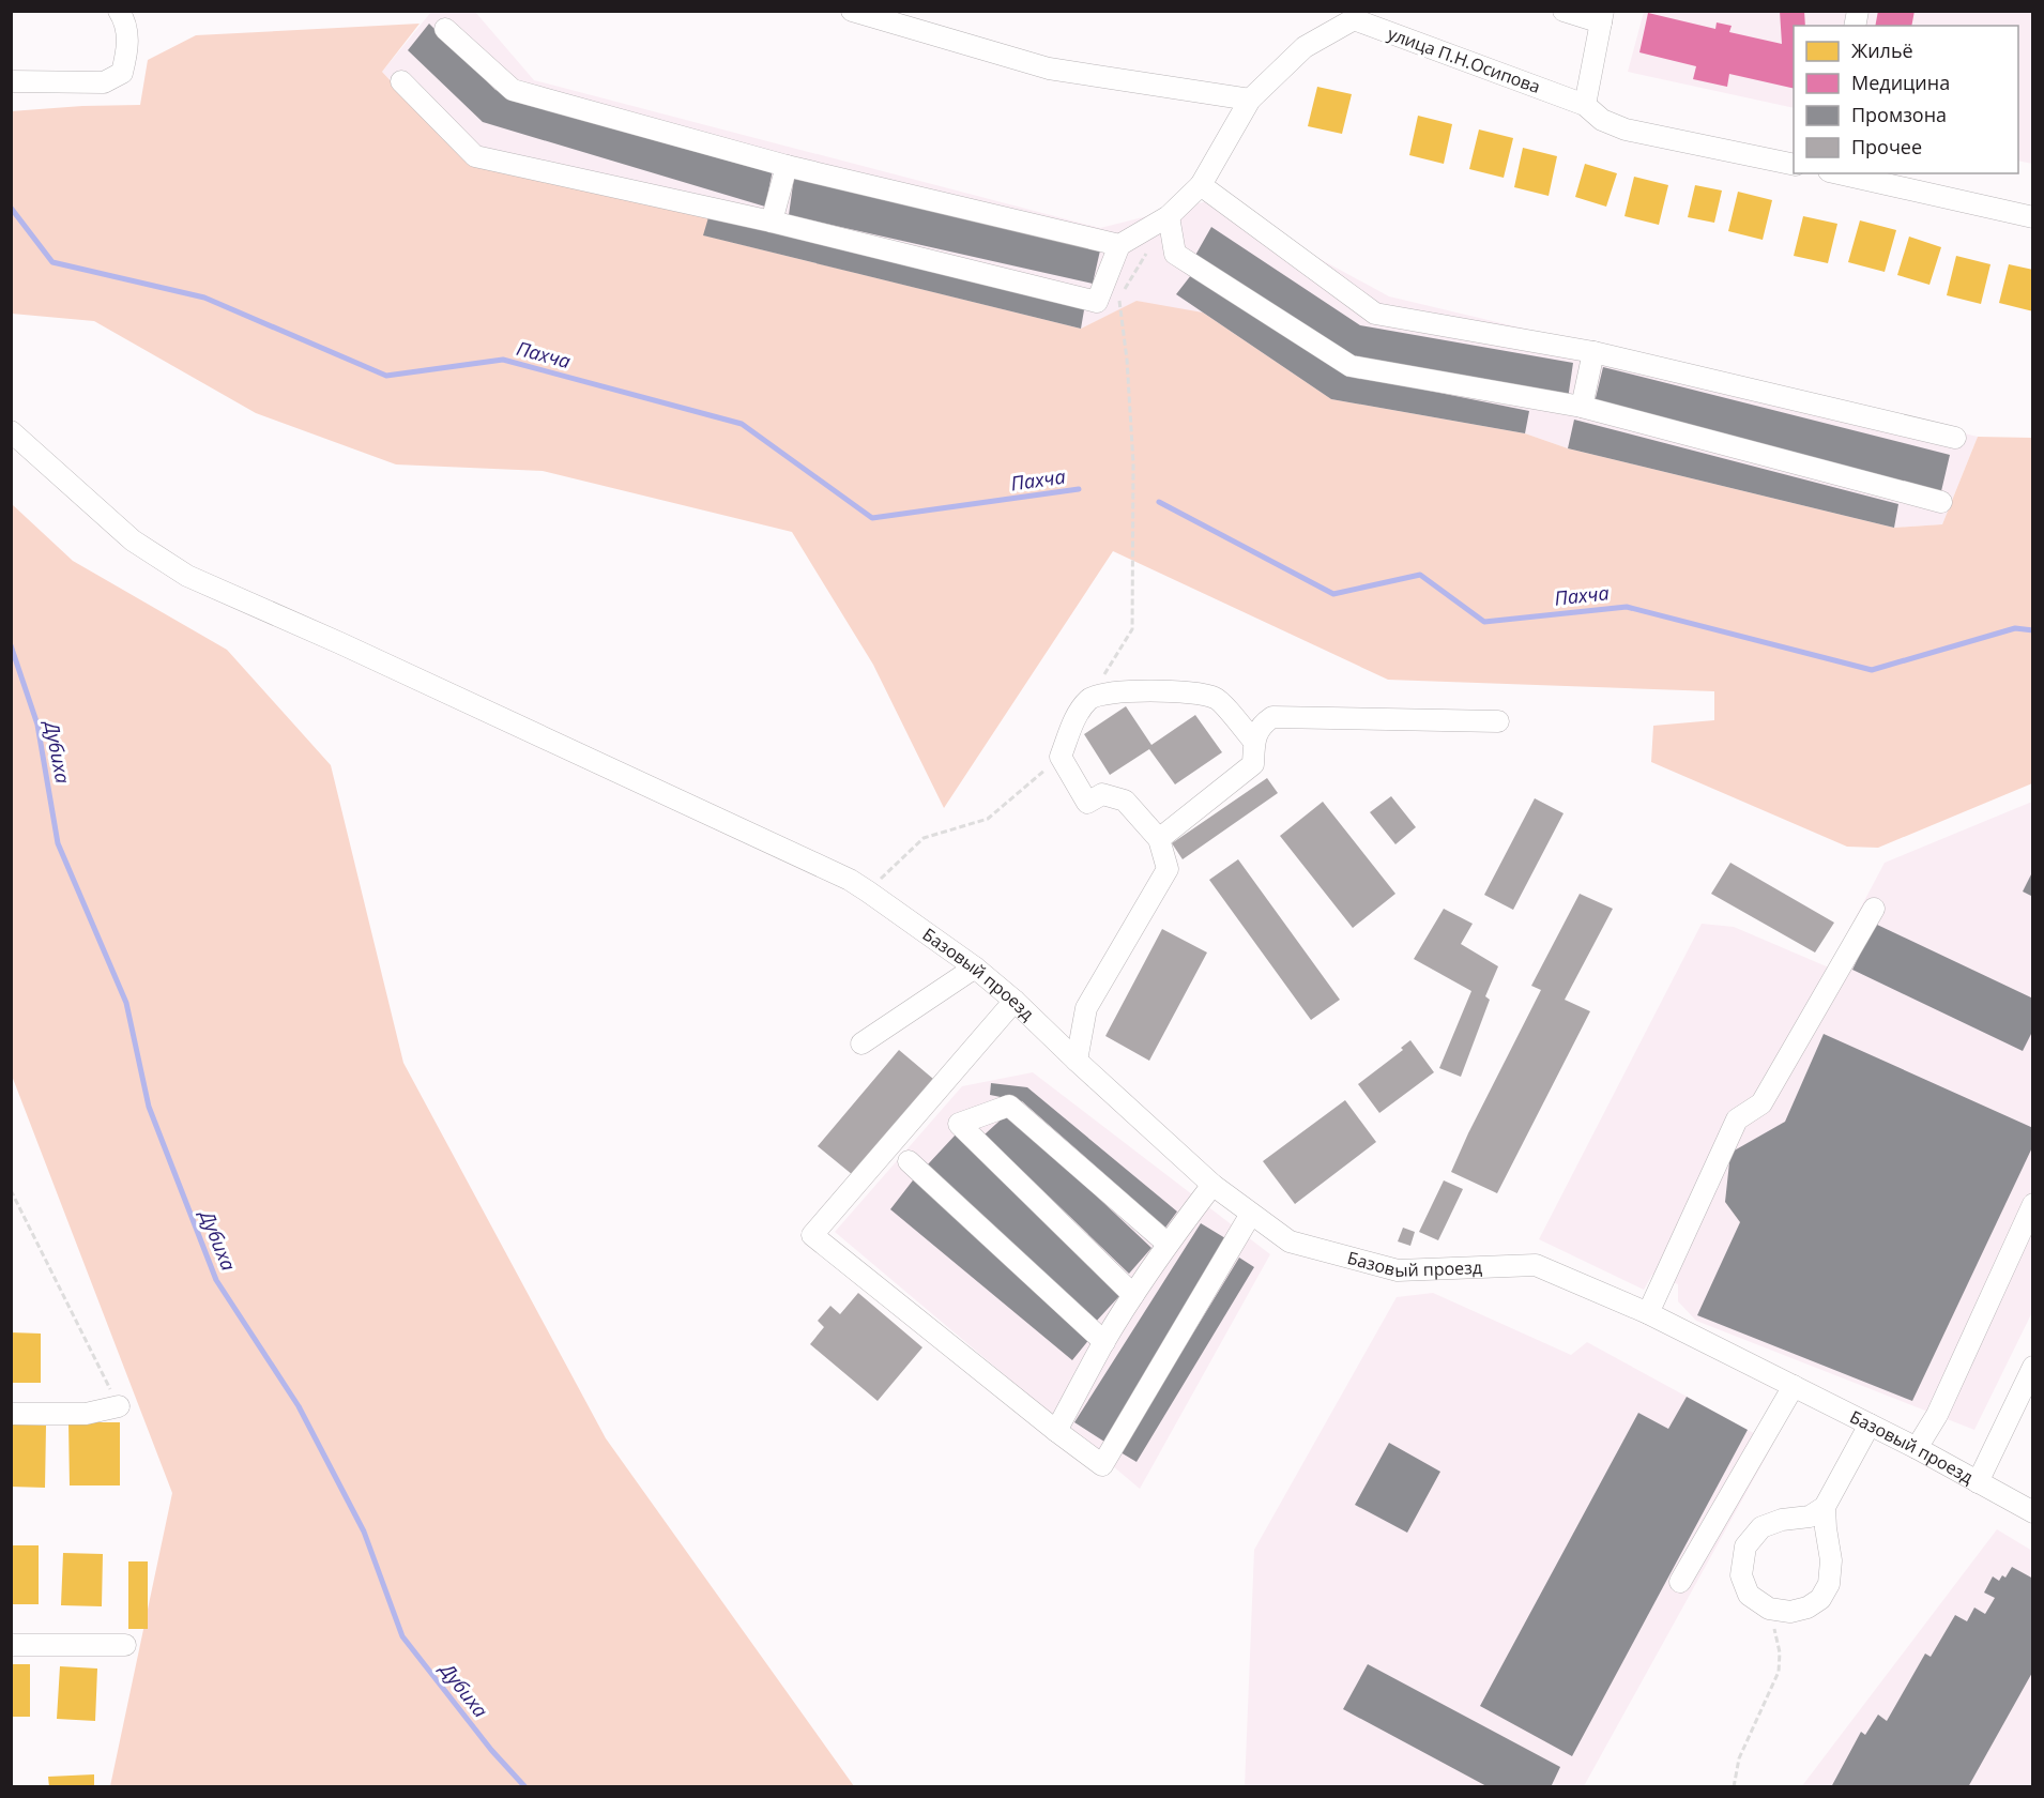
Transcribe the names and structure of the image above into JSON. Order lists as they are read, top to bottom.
{
  "streets": {
    "street": ["улица П.Н.Осипова", "Базовый проезд"]
  },
  "water": ["Пахча", "Дубиха"],
  "legend": [
    "Жильё",
    "Медицина",
    "Промзона",
    "Прочее"
  ]
}
